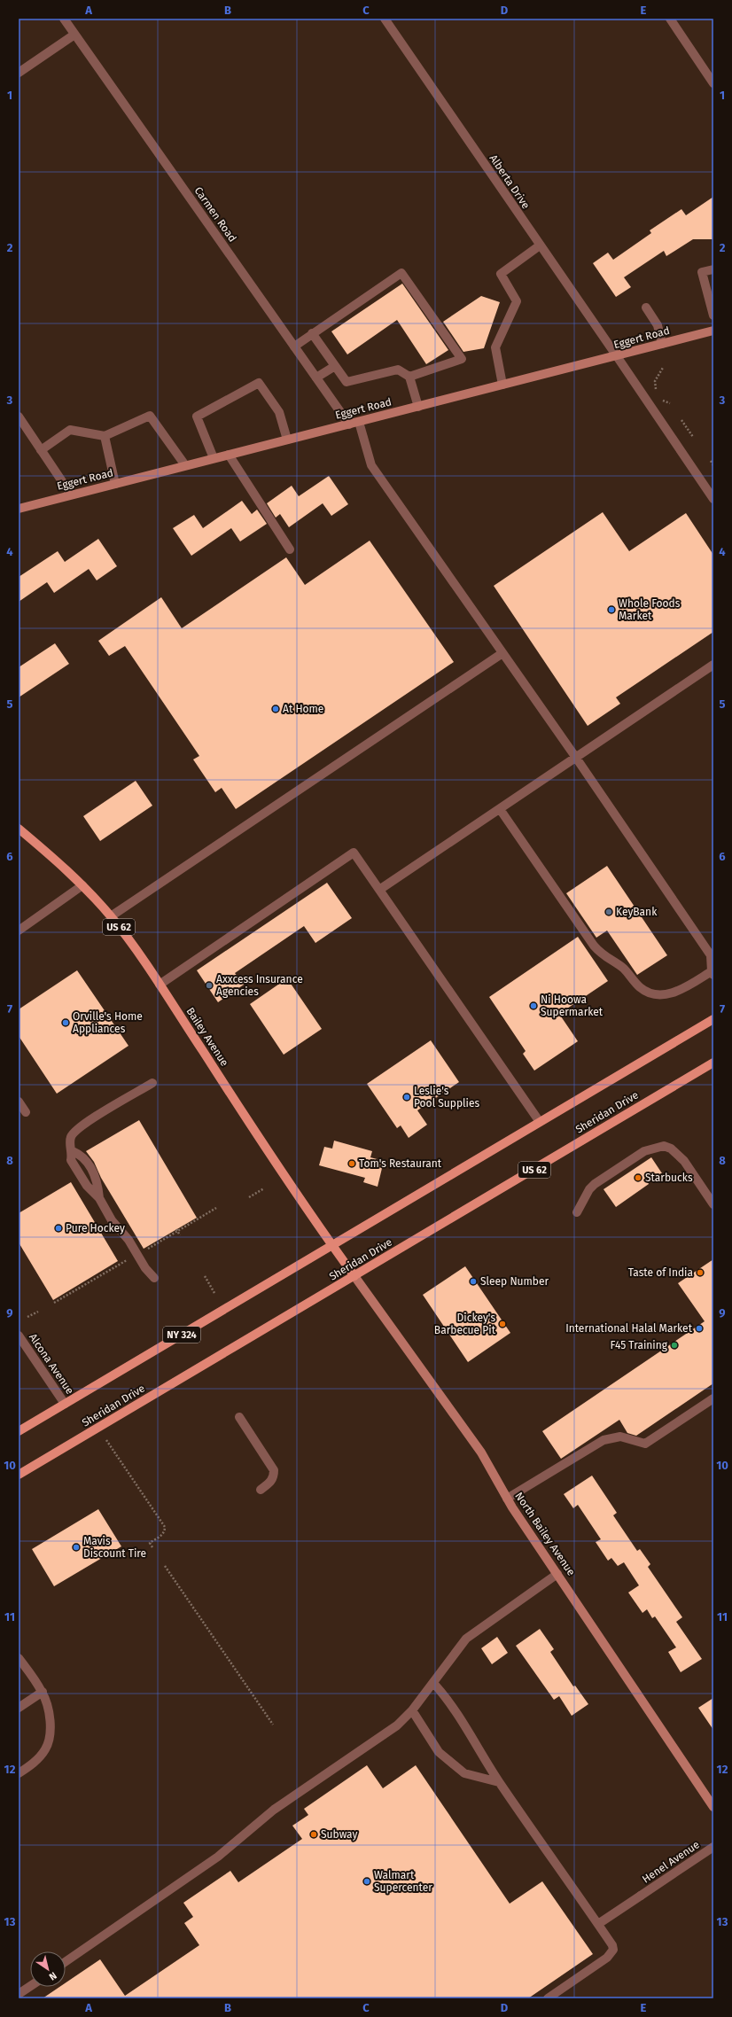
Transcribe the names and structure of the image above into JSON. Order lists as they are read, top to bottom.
{
  "streets": {
    "main road": [
      "US 62",
      "Bailey Avenue",
      "Sheridan Drive",
      "NY 324"
    ],
    "street": [
      "Alberta Drive",
      "Carmen Road",
      "Eggert Road",
      "Alcona Avenue",
      "North Bailey Avenue",
      "Henel Avenue"
    ]
  },
  "crossings": [
    ["Alberta Drive", "Eggert Road"],
    ["Carmen Road", "Eggert Road"],
    ["Bailey Avenue", "Sheridan Drive"],
    ["Bailey Avenue", "NY 324"],
    ["Bailey Avenue", "North Bailey Avenue"],
    ["Sheridan Drive", "North Bailey Avenue"],
    ["NY 324", "Alcona Avenue"]
  ],
  "places": [
    "Whole Foods Market",
    "At Home",
    "KeyBank",
    "Axxcess Insurance Agencies",
    "Ni Hoowa Supermarket",
    "Orville's Home Appliances",
    "Leslie's Pool Supplies",
    "Tom's Restaurant",
    "Starbucks",
    "Pure Hockey",
    "Taste of India",
    "Sleep Number",
    "Dickey's Barbecue Pit",
    "International Halal Market",
    "F45 Training",
    "Mavis Discount Tire",
    "Subway",
    "Walmart Supercenter"
  ],
  "north": "bottom right",
  "grid": {
    "columns": [
      "A",
      "B",
      "C",
      "D",
      "E"
    ],
    "rows": [
      "1",
      "2",
      "3",
      "4",
      "5",
      "6",
      "7",
      "8",
      "9",
      "10",
      "11",
      "12",
      "13"
    ]
  }
}
